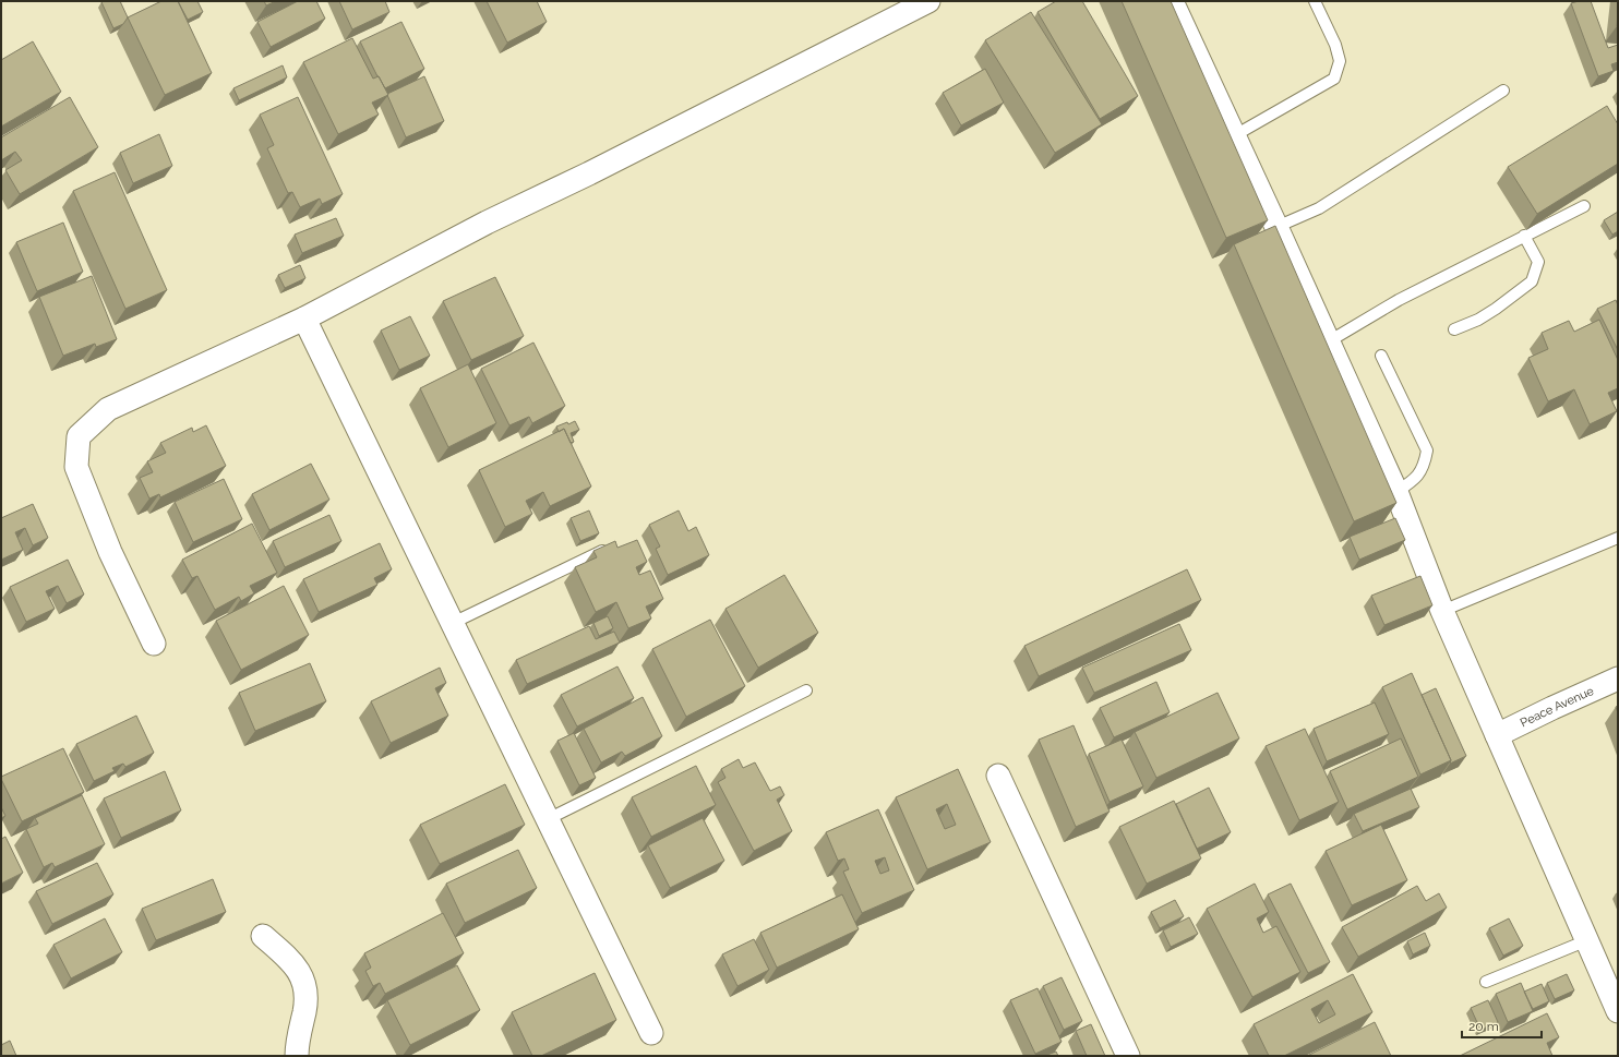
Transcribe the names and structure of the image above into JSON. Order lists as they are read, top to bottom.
{
  "streets": {
    "street": ["Peace Avenue"]
  },
  "scale_bar": "20 m"
}
